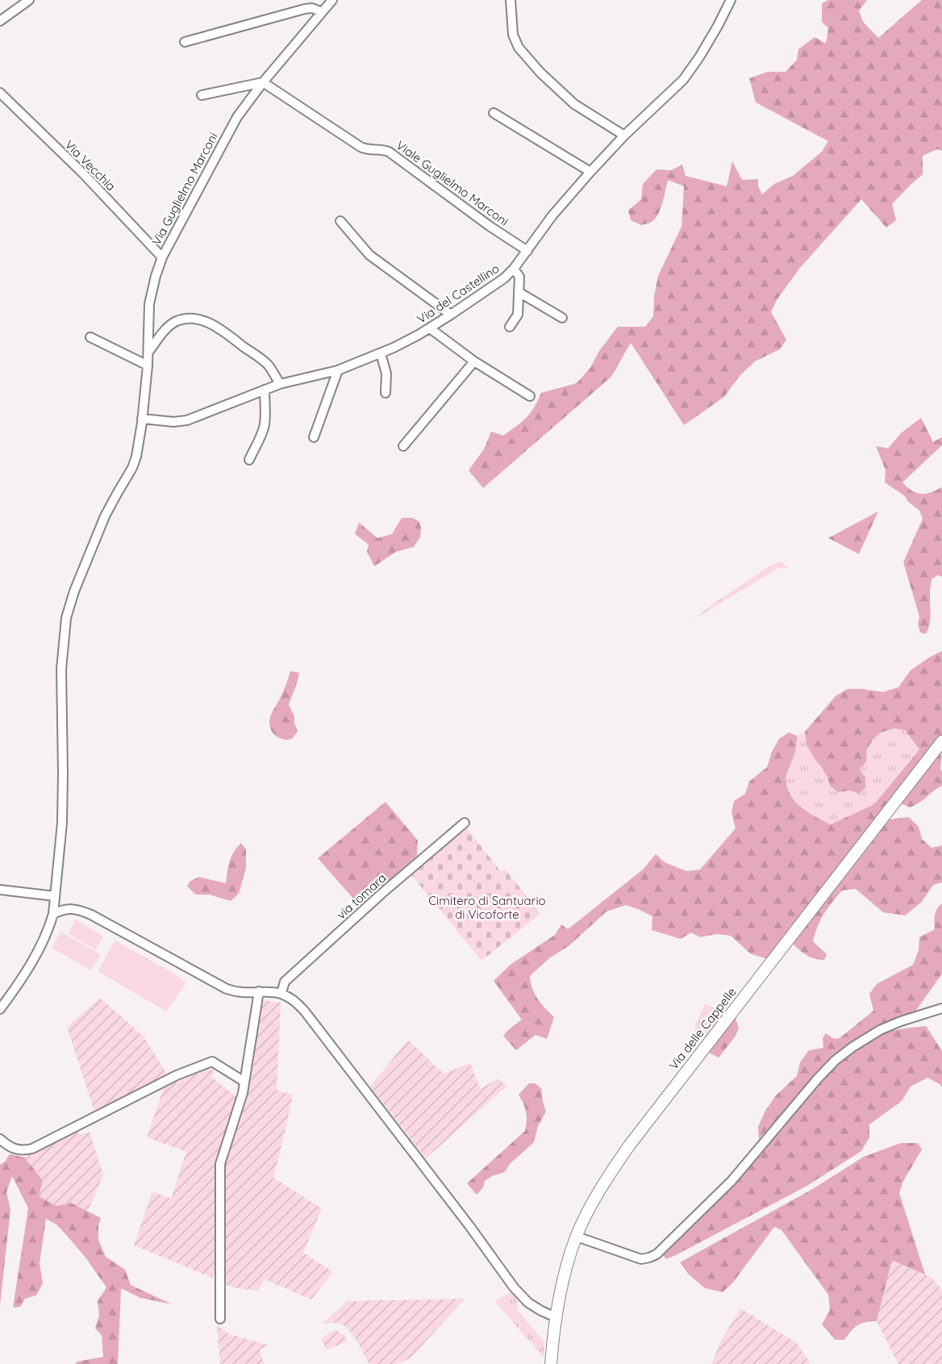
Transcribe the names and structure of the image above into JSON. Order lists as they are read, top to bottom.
{
  "streets": {
    "main road": ["Via delle Cappelle"],
    "street": [
      "Via Vecchia",
      "Viale Guglielmo Marconi",
      "Via Guglielmo Marconi",
      "Via del Castellino",
      "via tomara"
    ]
  },
  "crossings": [
    ["Via Vecchia", "Via Guglielmo Marconi"],
    ["Viale Guglielmo Marconi", "Via Guglielmo Marconi"],
    ["Viale Guglielmo Marconi", "Via del Castellino"],
    ["Via Guglielmo Marconi", "Via del Castellino"]
  ],
  "parks": ["Cimitero di Santuario di Vicoforte"]
}
